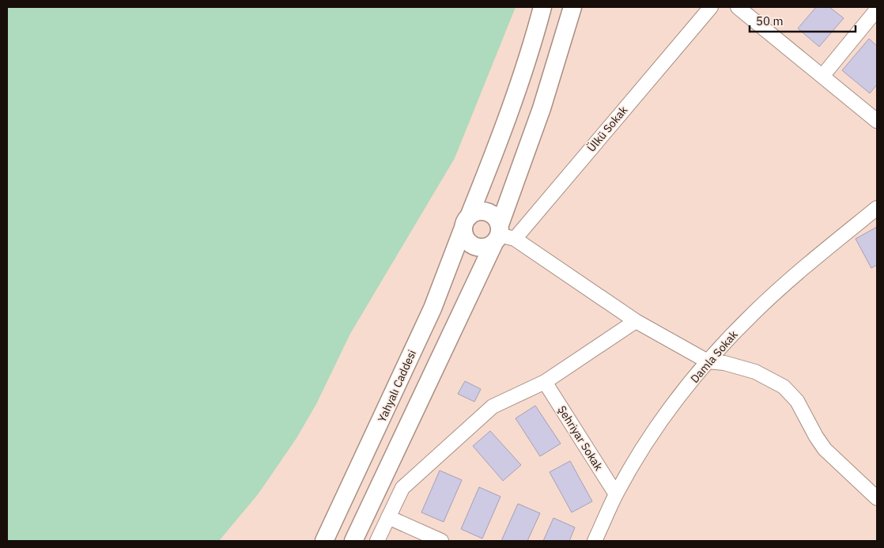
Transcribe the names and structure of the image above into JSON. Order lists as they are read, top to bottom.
{
  "streets": {
    "main road": ["Yahyalı Caddesi"],
    "street": ["Ülkü Sokak", "Damla Sokak", "Şehriyar Sokak"]
  },
  "crossings": [
    ["Ülkü Sokak", "Yahyalı Caddesi"],
    ["Damla Sokak", "Şehriyar Sokak"]
  ],
  "scale_bar": "50 m"
}
